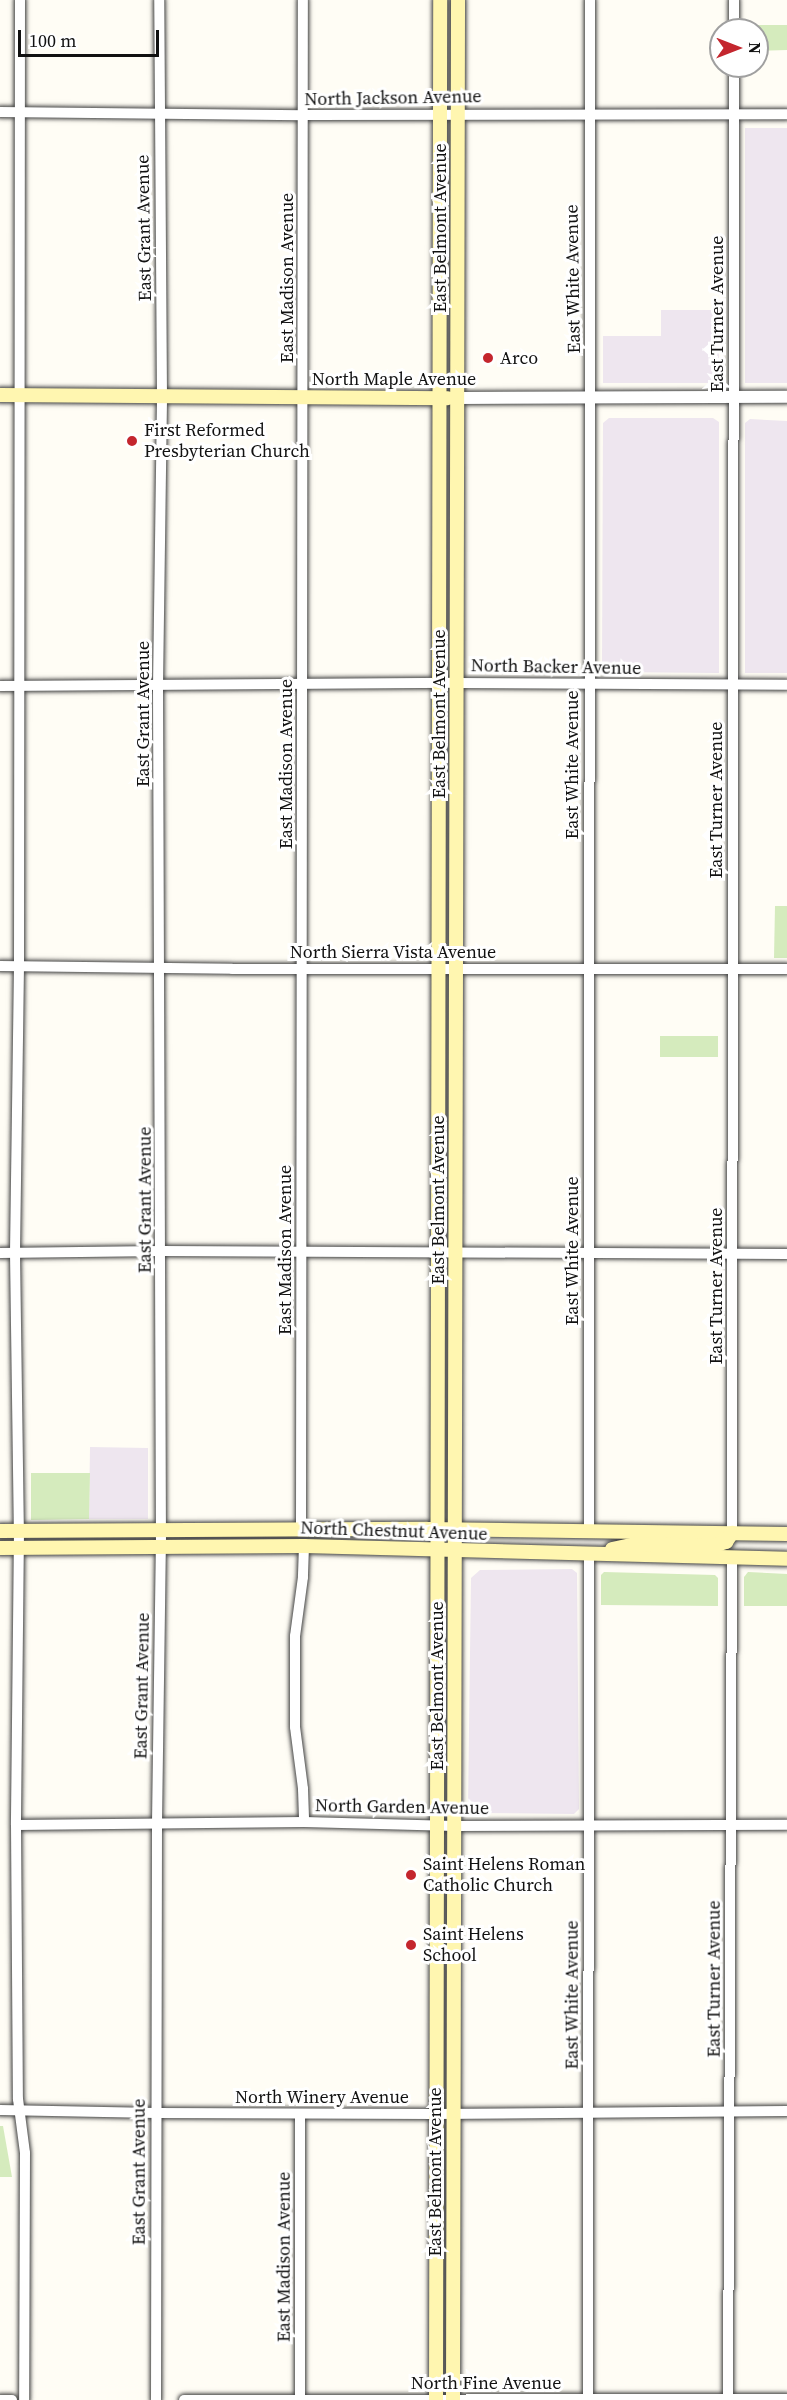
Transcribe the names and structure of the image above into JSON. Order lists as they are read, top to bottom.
{
  "streets": {
    "main road": ["East Belmont Avenue", "North Maple Avenue", "North Chestnut Avenue"],
    "street": [
      "North Jackson Avenue",
      "East Grant Avenue",
      "East Madison Avenue",
      "East White Avenue",
      "East Turner Avenue",
      "North Backer Avenue",
      "North Sierra Vista Avenue",
      "North Garden Avenue",
      "North Winery Avenue",
      "North Fine Avenue"
    ]
  },
  "crossings": [
    ["North Jackson Avenue", "East Grant Avenue"],
    ["North Jackson Avenue", "East Belmont Avenue"],
    ["North Jackson Avenue", "East Madison Avenue"],
    ["North Jackson Avenue", "East White Avenue"],
    ["North Jackson Avenue", "East Turner Avenue"],
    ["East Grant Avenue", "North Maple Avenue"],
    ["East Grant Avenue", "North Backer Avenue"],
    ["East Grant Avenue", "North Sierra Vista Avenue"],
    ["East Grant Avenue", "North Chestnut Avenue"],
    ["East Grant Avenue", "North Garden Avenue"],
    ["East Grant Avenue", "North Winery Avenue"],
    ["East Belmont Avenue", "North Maple Avenue"],
    ["East Belmont Avenue", "North Backer Avenue"],
    ["East Belmont Avenue", "North Sierra Vista Avenue"],
    ["East Belmont Avenue", "North Chestnut Avenue"],
    ["East Belmont Avenue", "North Garden Avenue"],
    ["East Belmont Avenue", "North Winery Avenue"],
    ["East Belmont Avenue", "North Fine Avenue"],
    ["East Madison Avenue", "North Maple Avenue"],
    ["East Madison Avenue", "North Backer Avenue"],
    ["East Madison Avenue", "North Sierra Vista Avenue"],
    ["East Madison Avenue", "North Chestnut Avenue"],
    ["East Madison Avenue", "North Winery Avenue"],
    ["East Madison Avenue", "North Fine Avenue"],
    ["East White Avenue", "North Maple Avenue"],
    ["East White Avenue", "North Backer Avenue"],
    ["East White Avenue", "North Sierra Vista Avenue"],
    ["East White Avenue", "North Chestnut Avenue"],
    ["East White Avenue", "North Garden Avenue"],
    ["East White Avenue", "North Winery Avenue"],
    ["East White Avenue", "North Fine Avenue"],
    ["East Turner Avenue", "North Maple Avenue"],
    ["East Turner Avenue", "North Backer Avenue"],
    ["East Turner Avenue", "North Sierra Vista Avenue"],
    ["East Turner Avenue", "North Chestnut Avenue"],
    ["East Turner Avenue", "North Garden Avenue"],
    ["East Turner Avenue", "North Winery Avenue"],
    ["East Turner Avenue", "North Fine Avenue"]
  ],
  "places": [
    "Arco",
    "First Reformed Presbyterian Church",
    "Saint Helens Roman Catholic Church",
    "Saint Helens School"
  ],
  "scale_bar": "100 m",
  "north": "right"
}
